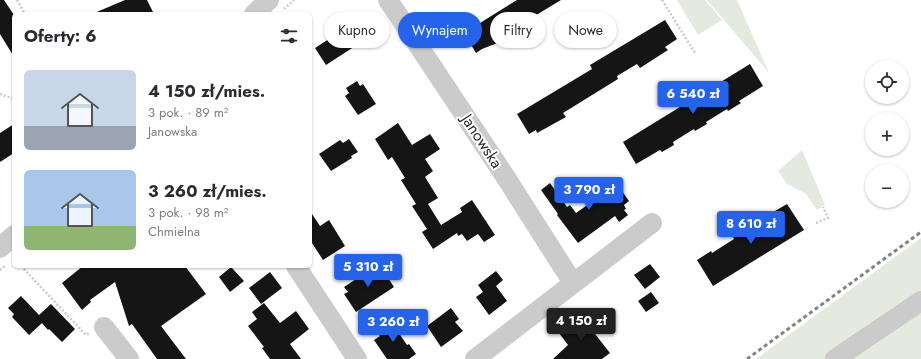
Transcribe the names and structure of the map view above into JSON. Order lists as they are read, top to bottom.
{
  "streets": {
    "street": ["Janowska"]
  },
  "page": {
    "chip": [
      "Kupno",
      "Wynajem",
      "Filtry",
      "Nowe"
    ],
    "heading": "Oferty: 6",
    "map_buttons": ["+", "−"],
    "list": [
      {
        "name": "4 150 zł/mies.",
        "note": "3 pok. · 89 m² · Janowska"
      },
      {
        "name": "3 260 zł/mies.",
        "note": "3 pok. · 98 m² · Chmielna"
      }
    ],
    "price": [
      "6 540 zł",
      "3 790 zł",
      "8 610 zł",
      "5 310 zł",
      "4 150 zł",
      "3 260 zł"
    ]
  }
}
